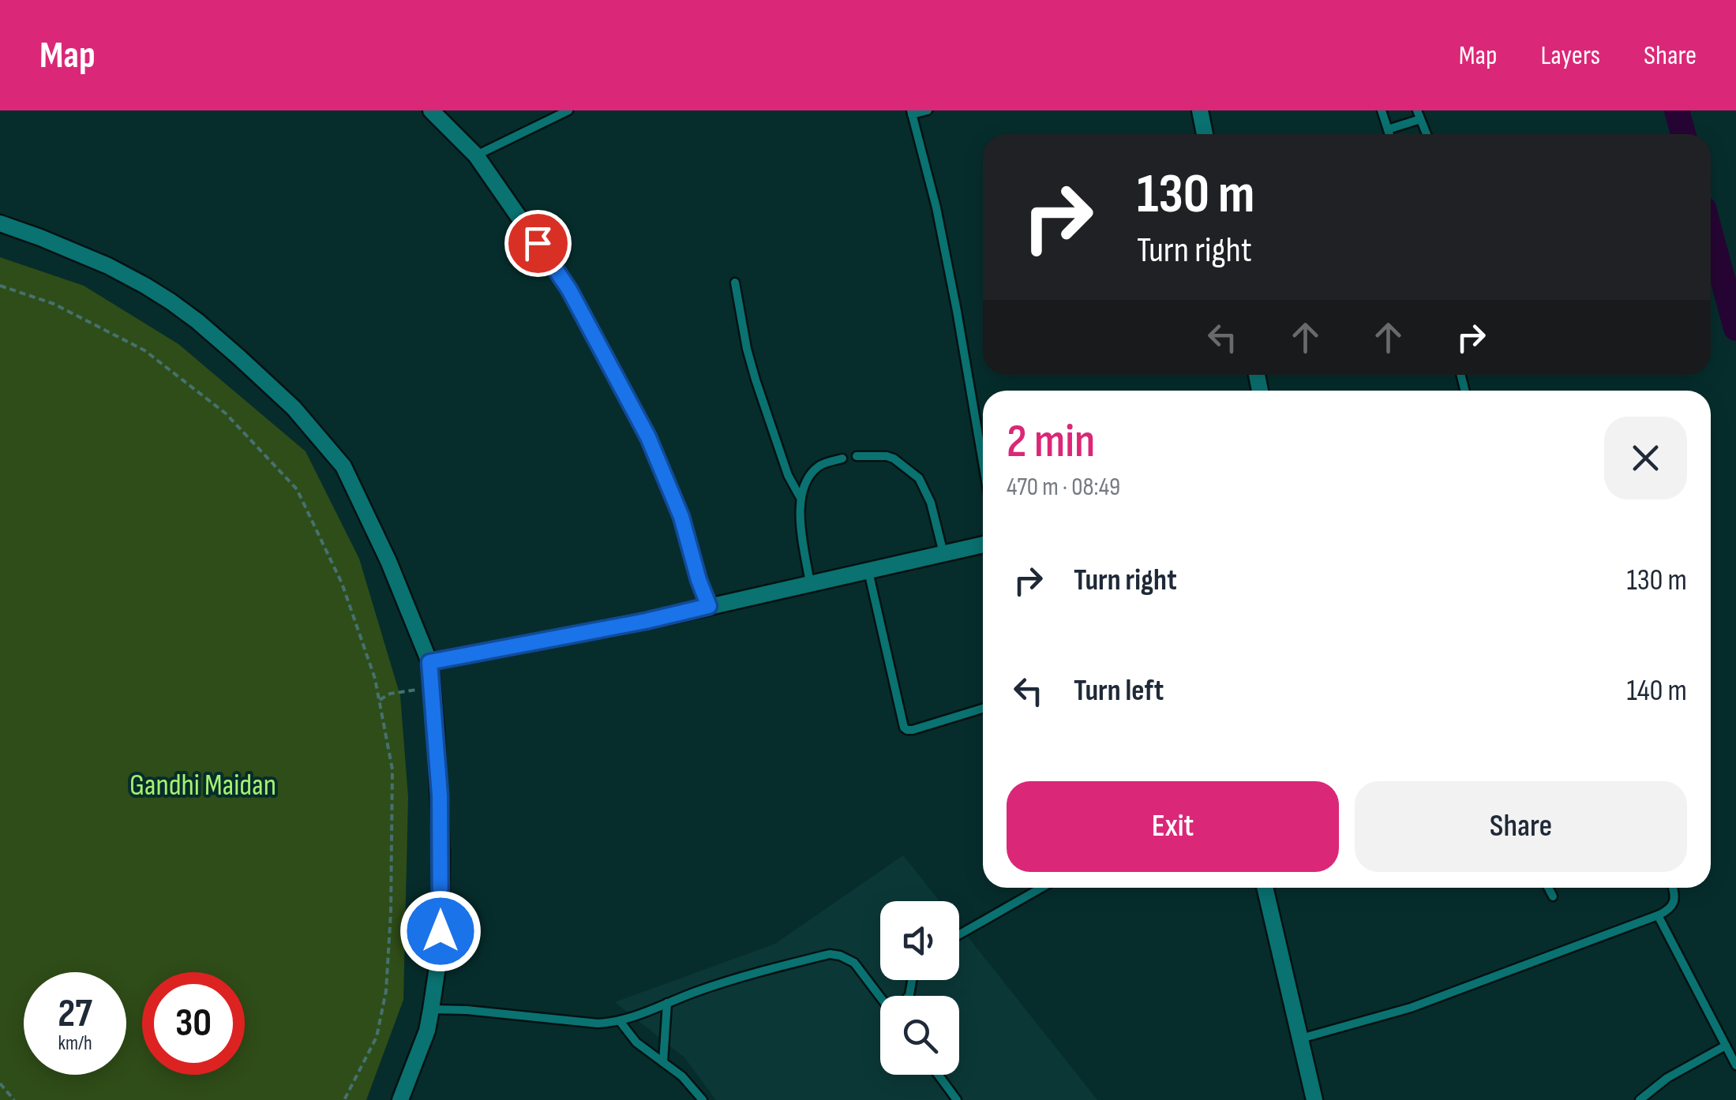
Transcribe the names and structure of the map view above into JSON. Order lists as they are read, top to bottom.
{
  "parks": ["Gandhi Maidan"],
  "page": {
    "header": "Map",
    "nav": ["Map", "Layers", "Share"],
    "turn": ["130 m", "Turn right"],
    "heading": ["2 min", "470 m · 08:49"],
    "list": [
      {
        "name": "Turn right",
        "value": "130 m"
      },
      {
        "name": "Turn left",
        "value": "140 m"
      }
    ],
    "buttons": ["Exit", "Share"],
    "speed": "27 km/h",
    "limit": "30"
  }
}
